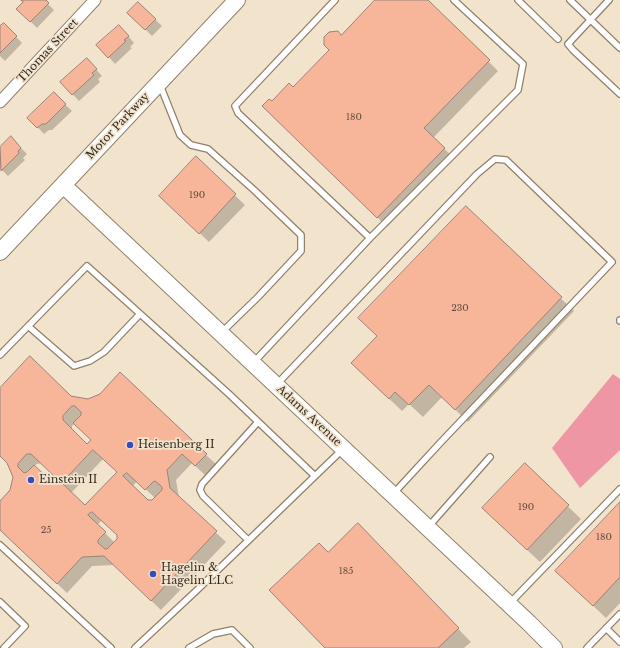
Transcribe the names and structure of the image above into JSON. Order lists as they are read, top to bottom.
{
  "streets": {
    "street": ["Thomas Street", "Motor Parkway", "Adams Avenue"]
  },
  "crossings": [
    ["Motor Parkway", "Adams Avenue"]
  ],
  "places": ["Heisenberg II", "Einstein II", "Hagelin & Hagelin LLC"],
  "house_numbers": [
    "180",
    "190",
    "230",
    "190",
    "25",
    "180",
    "185"
  ]
}
